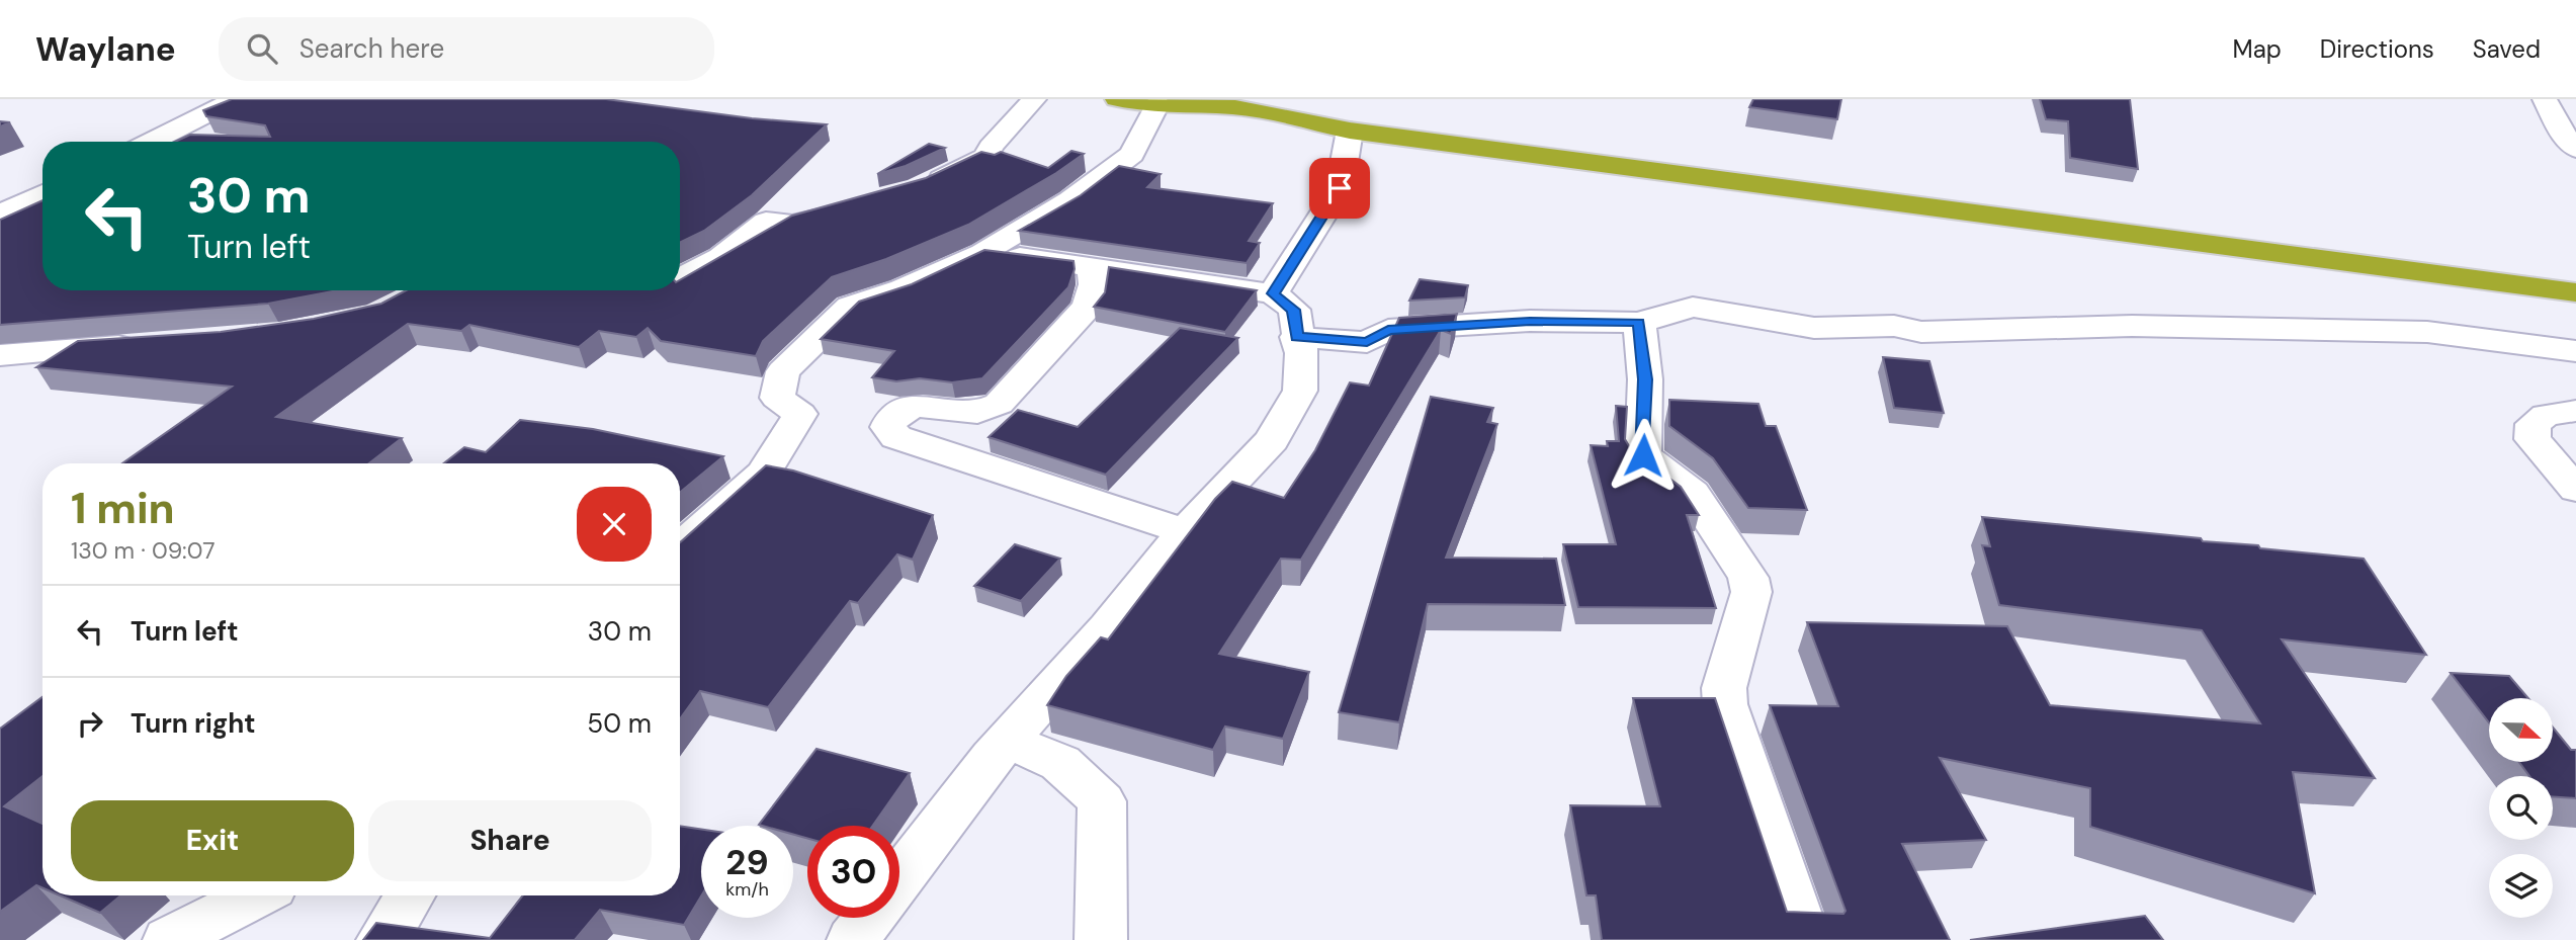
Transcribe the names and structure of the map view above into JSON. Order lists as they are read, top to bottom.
{
  "north": "right",
  "page": {
    "header": "Waylane",
    "search": "Search here",
    "nav": ["Map", "Directions", "Saved"],
    "turn": ["30 m", "Turn left"],
    "heading": ["1 min", "130 m · 09:07"],
    "list": [
      {
        "name": "Turn left",
        "value": "30 m"
      },
      {
        "name": "Turn right",
        "value": "50 m"
      }
    ],
    "buttons": ["Exit", "Share"],
    "speed": "29 km/h",
    "limit": "30"
  }
}
